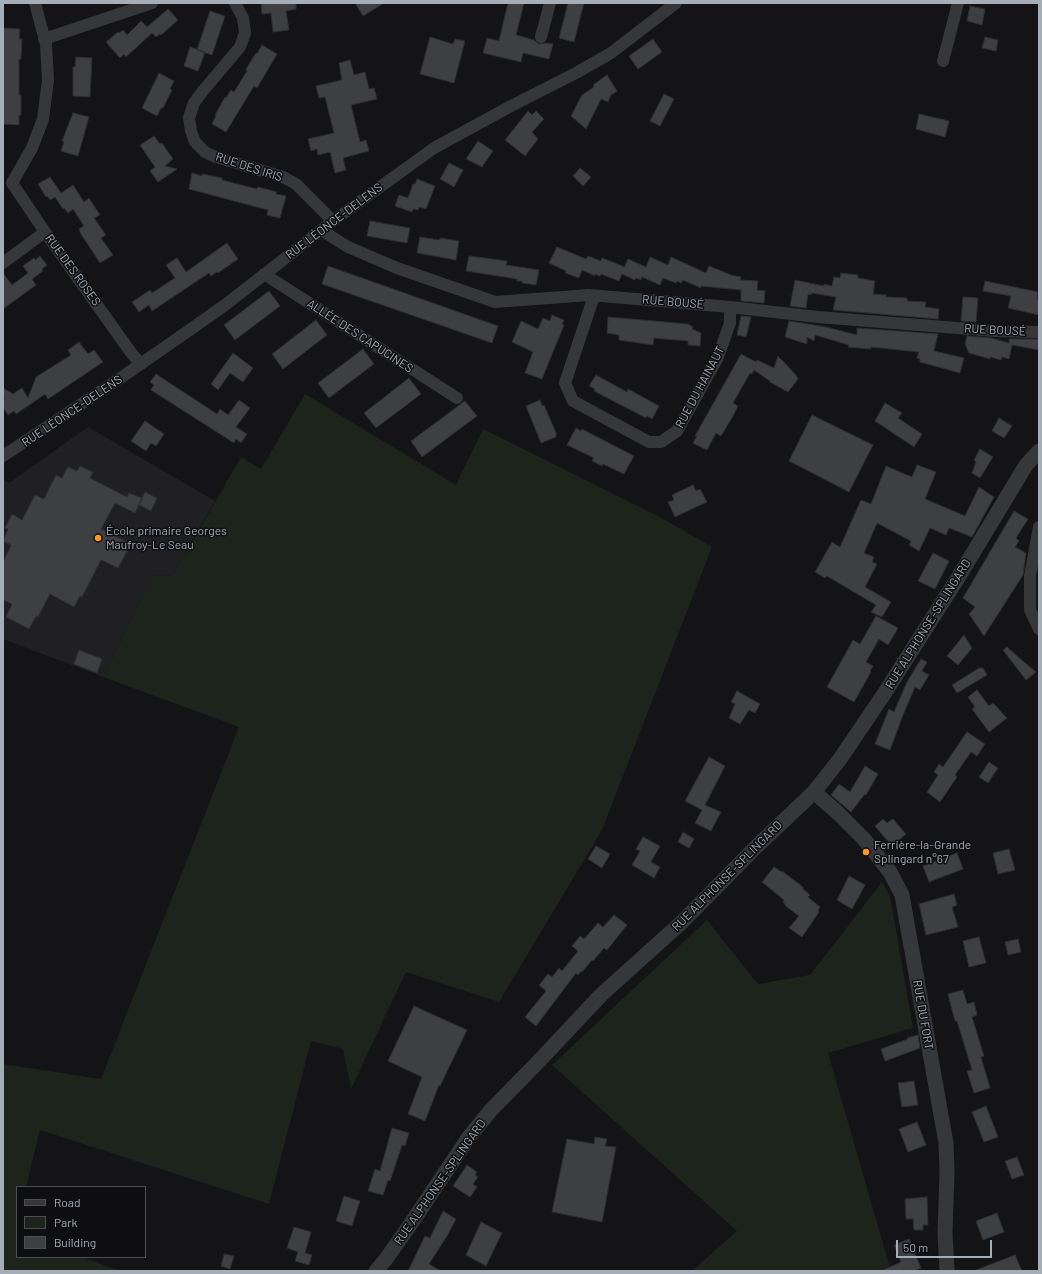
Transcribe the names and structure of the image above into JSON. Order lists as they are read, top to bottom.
{
  "streets": {
    "street": [
      "RUE DES IRIS",
      "RUE LÉONCE-DELENS",
      "RUE DES ROSES",
      "RUE BOUSÉ",
      "ALLÉE DES CAPUCINES",
      "RUE DU HAINAUT",
      "RUE ALPHONSE-SPLINGARD",
      "RUE DU FORT"
    ]
  },
  "crossings": [
    ["RUE DES IRIS", "RUE LÉONCE-DELENS"],
    ["RUE LÉONCE-DELENS", "RUE DES ROSES"],
    ["RUE LÉONCE-DELENS", "RUE BOUSÉ"],
    ["RUE LÉONCE-DELENS", "ALLÉE DES CAPUCINES"],
    ["RUE BOUSÉ", "RUE DU HAINAUT"],
    ["RUE ALPHONSE-SPLINGARD", "RUE DU FORT"]
  ],
  "places": ["École primaire Georges Maufroy-Le Seau", "Ferrière-la-Grande Splingard n°67"],
  "legend": ["Road", "Park", "Building"],
  "scale_bar": "50 m"
}
